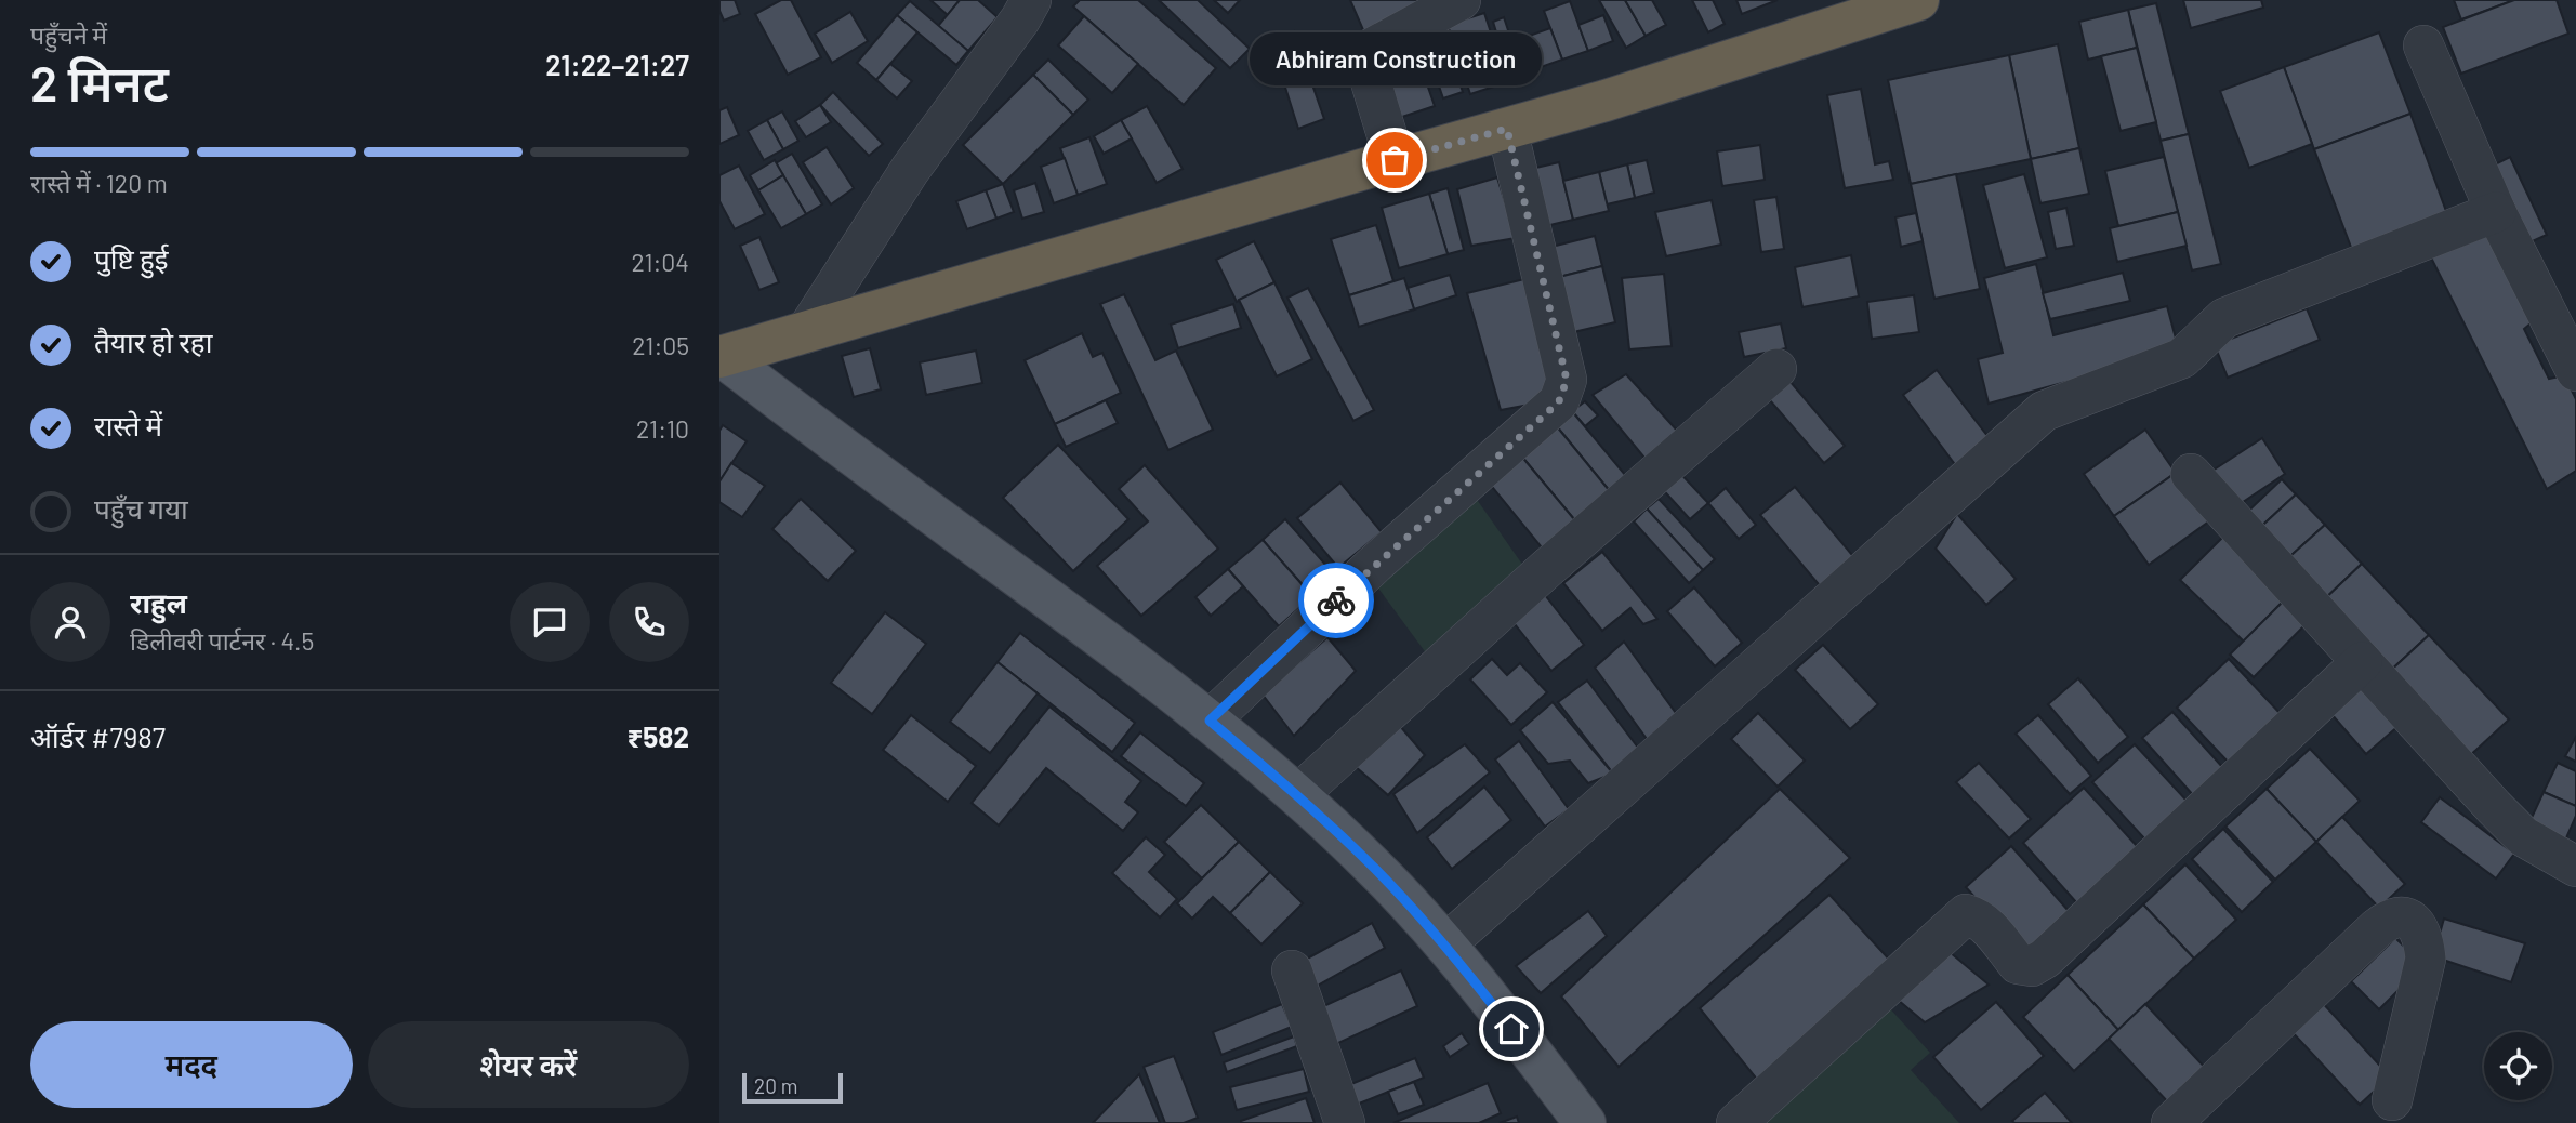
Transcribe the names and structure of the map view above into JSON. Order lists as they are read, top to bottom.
{
  "places": ["Abhiram Construction"],
  "scale_bar": "20 m",
  "page": {
    "heading": ["2 मिनट", "पहुँचने में", "21:22–21:27"],
    "panel": [
      "राहुल",
      "डिलीवरी पार्टनर · 4.5",
      "ऑर्डर #7987",
      "₹582"
    ],
    "bubble": "Abhiram Construction",
    "bar": "रास्ते में · 120 m",
    "list": [
      ["पुष्टि हुई", "21:04"],
      ["तैयार हो रहा", "21:05"],
      ["रास्ते में", "21:10"],
      "पहुँच गया"
    ],
    "buttons": ["मदद", "शेयर करें"],
    "scale": "20 m"
  }
}
